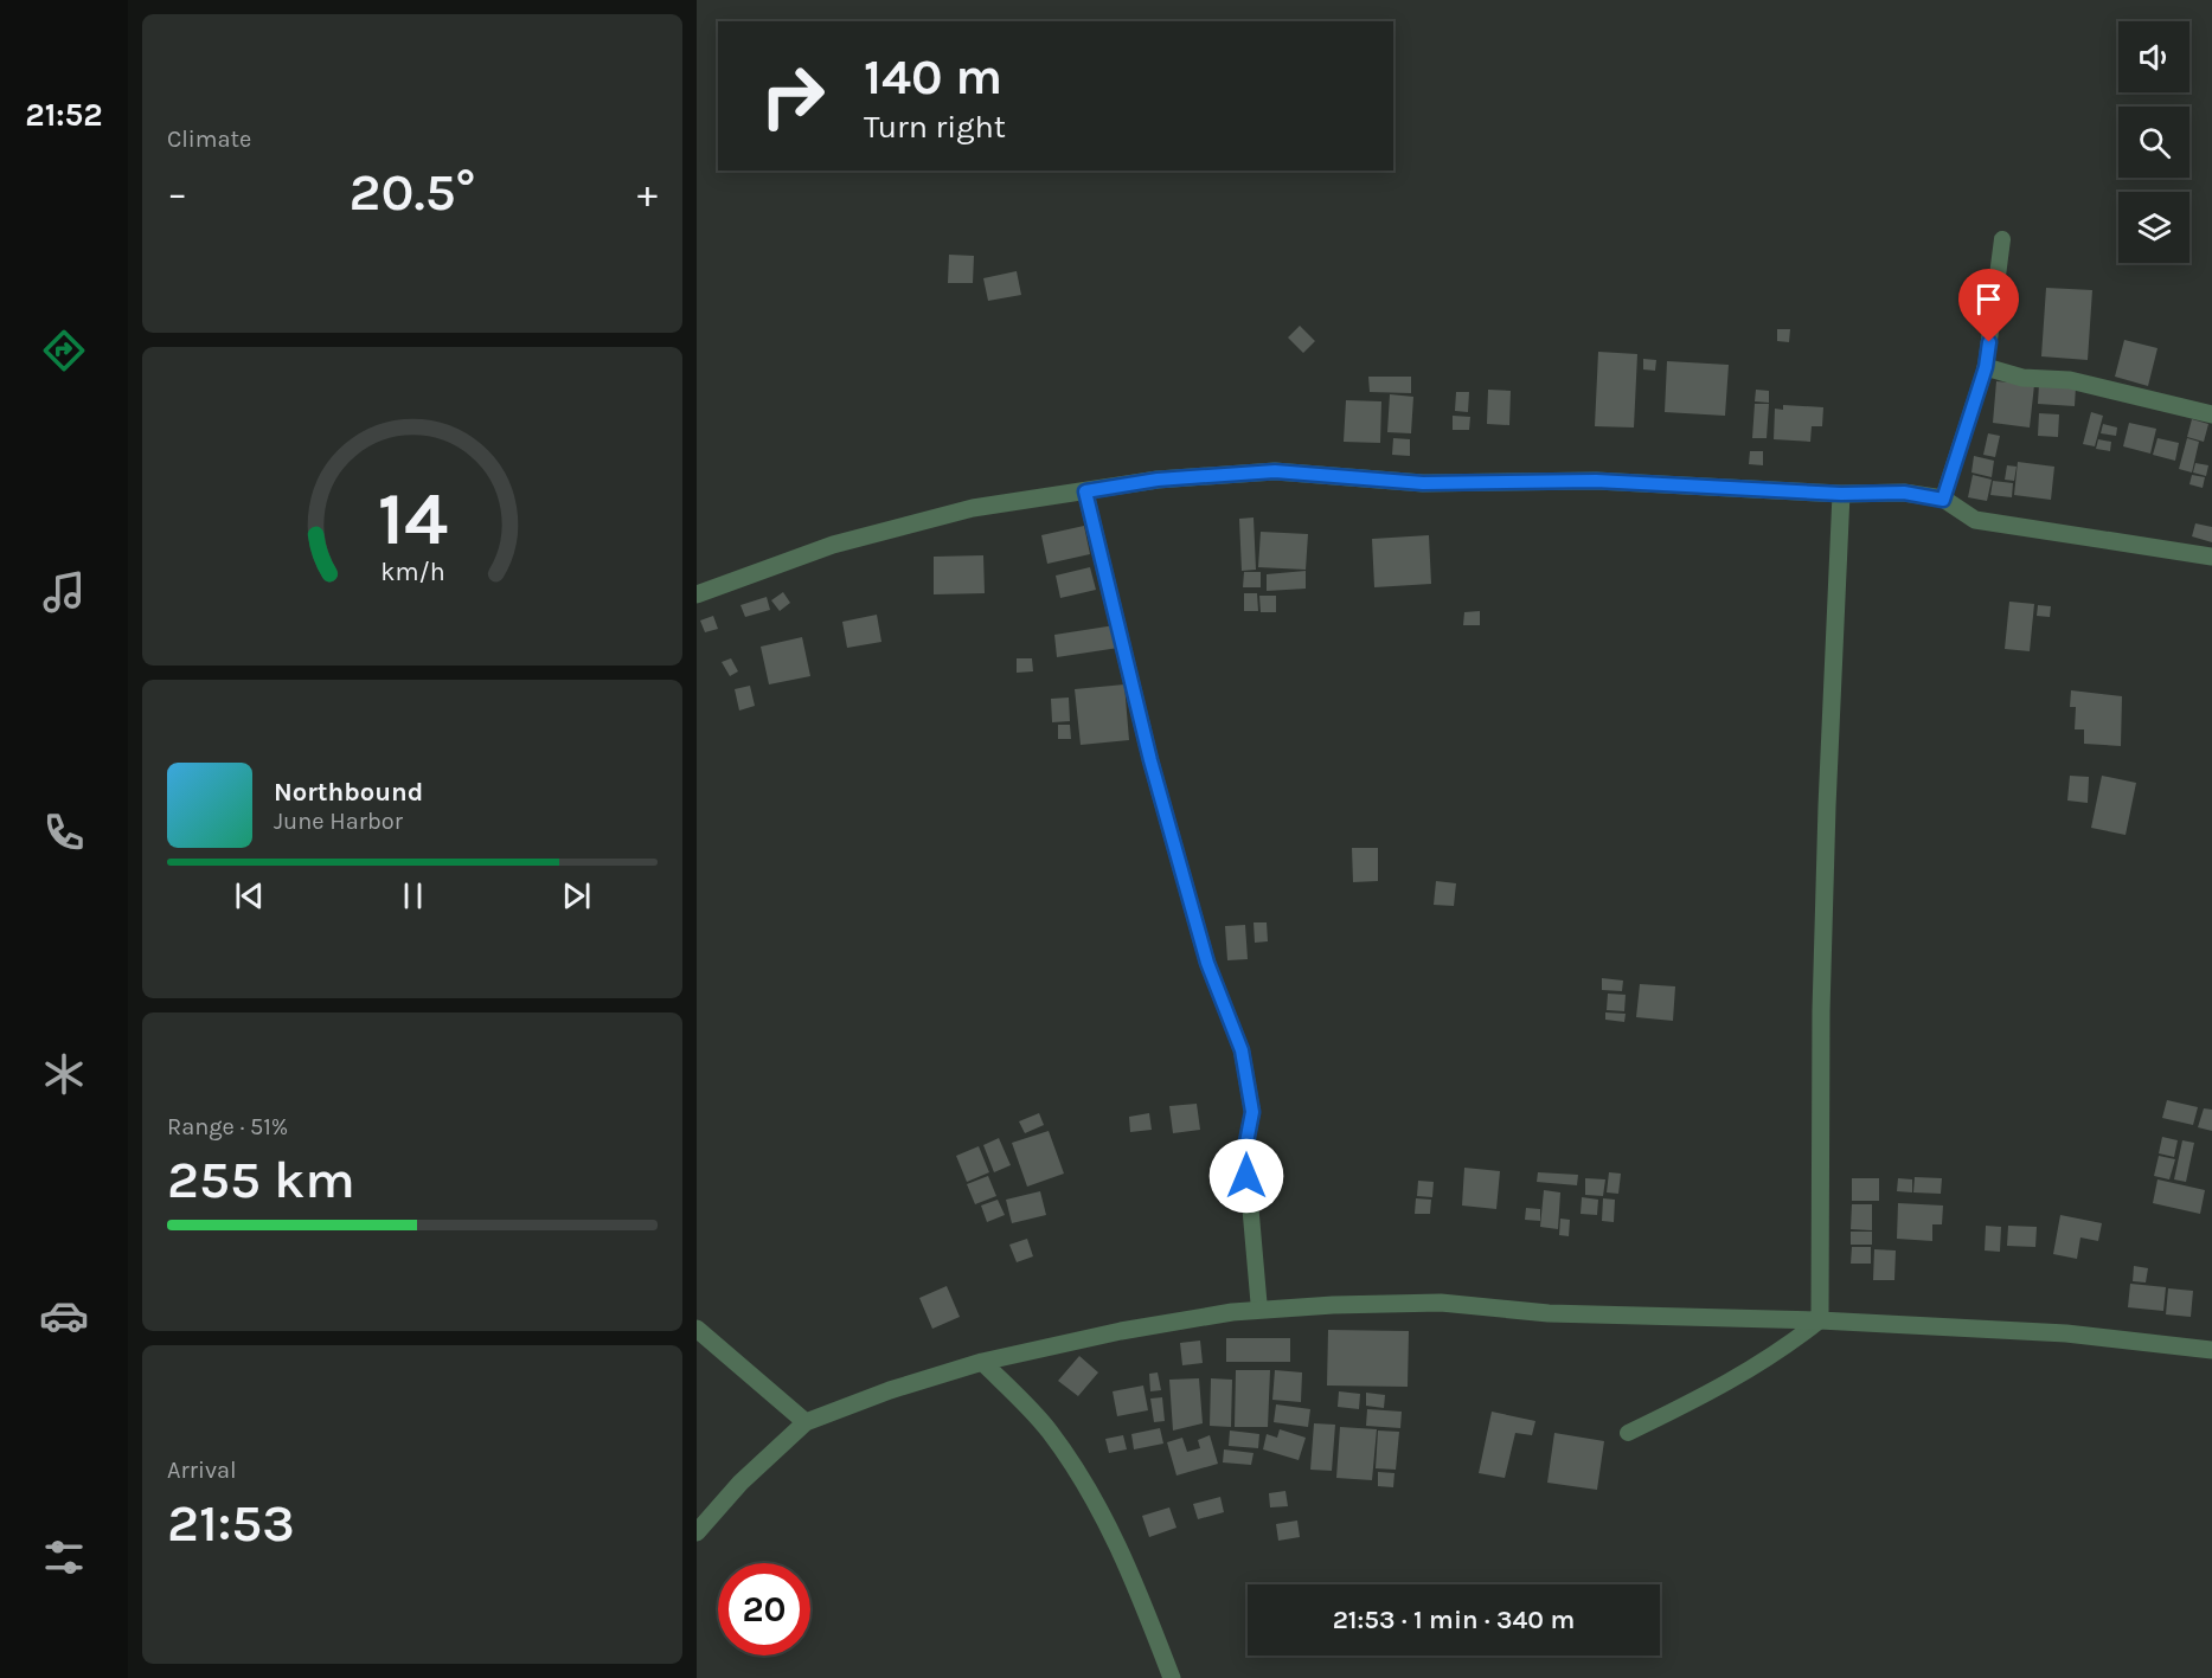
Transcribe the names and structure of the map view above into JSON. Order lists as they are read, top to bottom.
{
  "page": {
    "tabs": "21:52",
    "tile": [
      "Climate",
      ["Range · 51%", "255 km"],
      ["Arrival", "21:53"]
    ],
    "turn": ["140 m", "Turn right"],
    "heat": ["−", "20.5°", "+"],
    "song": ["Northbound", "June Harbor"],
    "limit": "20",
    "trip": "21:53 · 1 min · 340 m",
    "gauge": ["14", "km/h"]
  }
}
